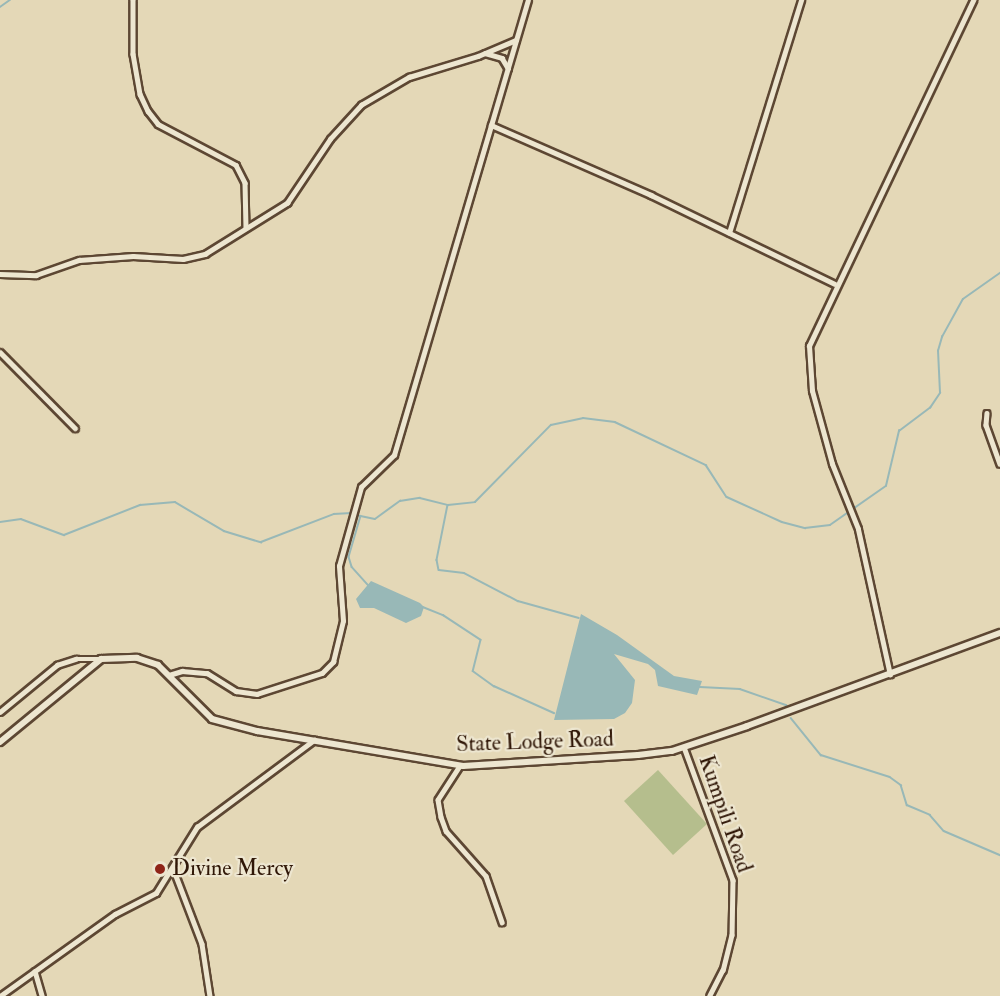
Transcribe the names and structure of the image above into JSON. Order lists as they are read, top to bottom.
{
  "streets": {
    "street": ["State Lodge Road", "Kumpili Road"]
  },
  "crossings": [
    ["State Lodge Road", "Kumpili Road"]
  ],
  "places": ["Divine Mercy"]
}
